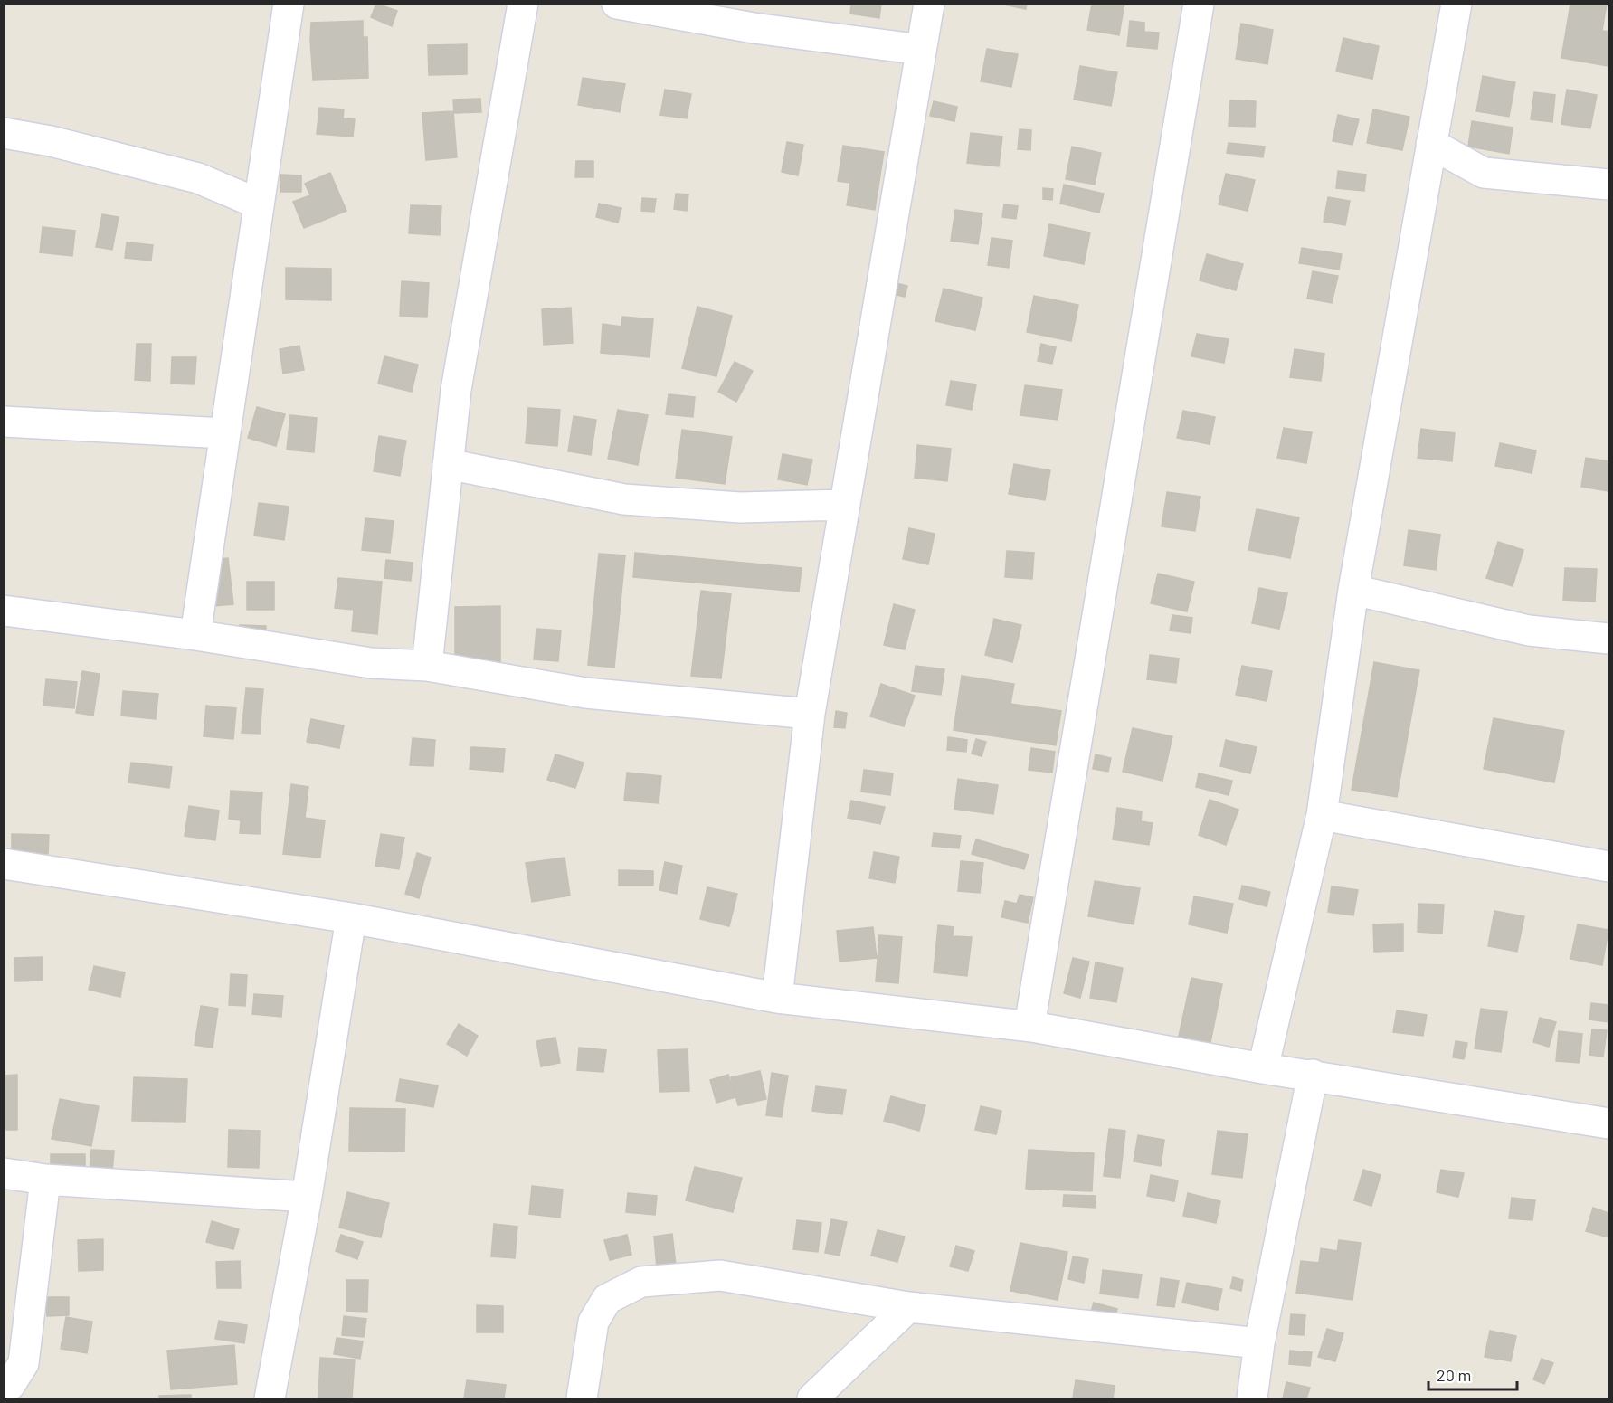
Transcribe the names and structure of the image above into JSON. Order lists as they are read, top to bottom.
{
  "scale_bar": "20 m"
}
